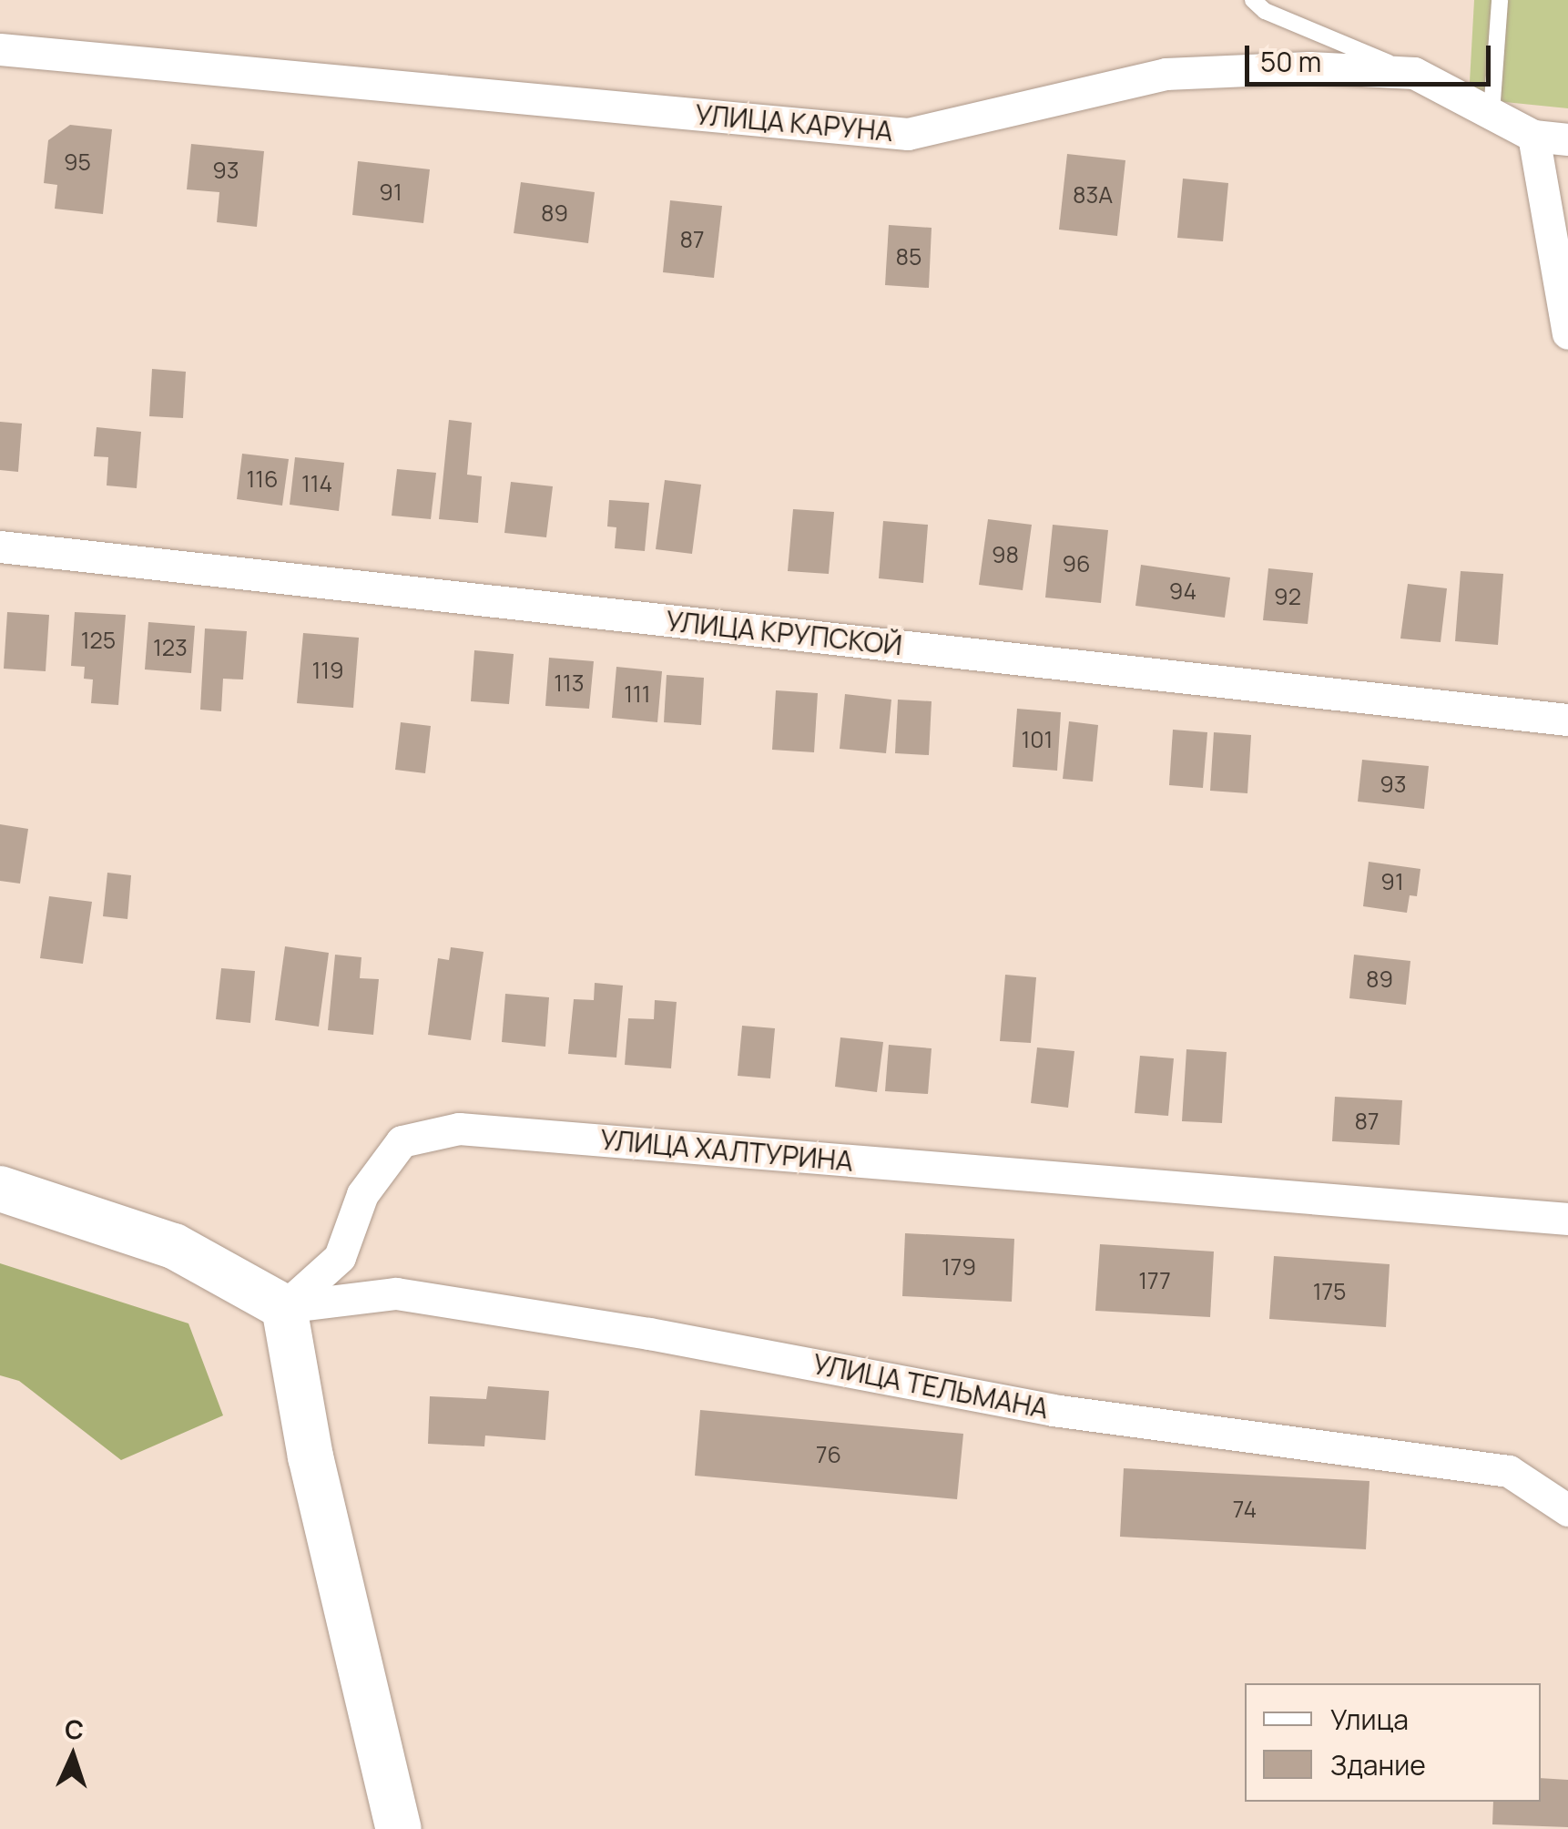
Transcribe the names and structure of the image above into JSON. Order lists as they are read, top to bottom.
{
  "streets": {
    "street": [
      "УЛИЦА КАРУНА",
      "УЛИЦА КРУПСКОЙ",
      "УЛИЦА ХАЛТУРИНА",
      "УЛИЦА ТЕЛЬМАНА"
    ]
  },
  "crossings": [
    ["УЛИЦА ХАЛТУРИНА", "УЛИЦА ТЕЛЬМАНА"]
  ],
  "house_numbers": [
    "95",
    "93",
    "91",
    "83А",
    "89",
    "87",
    "85",
    "116",
    "114",
    "98",
    "96",
    "94",
    "92",
    "125",
    "123",
    "119",
    "113",
    "111",
    "101",
    "93",
    "91",
    "89",
    "87",
    "179",
    "177",
    "175",
    "76",
    "74"
  ],
  "legend": ["Улица", "Здание"],
  "scale_bar": "50 m",
  "north": "top"
}
